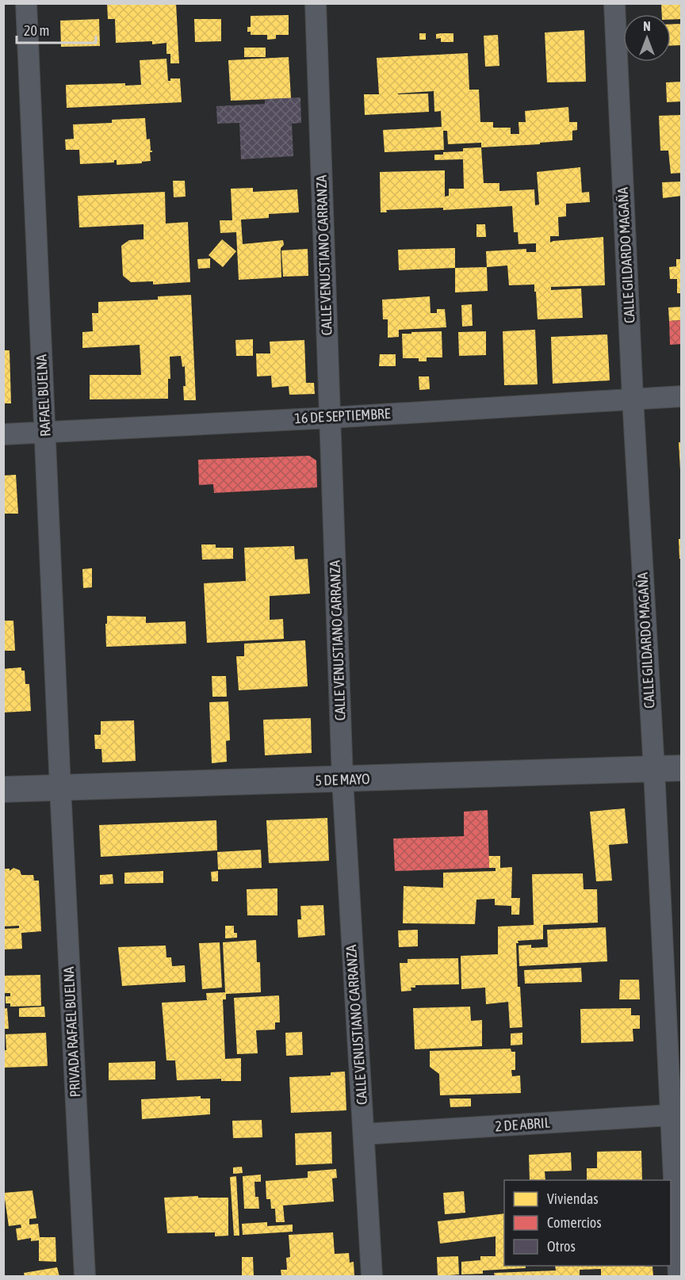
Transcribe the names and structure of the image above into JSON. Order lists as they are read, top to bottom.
{
  "streets": {
    "street": [
      "CALLE VENUSTIANO CARRANZA",
      "CALLE GILDARDO MAGAÑA",
      "RAFAEL BUELNA",
      "16 DE SEPTIEMBRE",
      "5 DE MAYO",
      "PRIVADA RAFAEL BUELNA",
      "2 DE ABRIL"
    ]
  },
  "crossings": [
    ["CALLE VENUSTIANO CARRANZA", "16 DE SEPTIEMBRE"],
    ["CALLE VENUSTIANO CARRANZA", "5 DE MAYO"],
    ["CALLE VENUSTIANO CARRANZA", "2 DE ABRIL"],
    ["CALLE GILDARDO MAGAÑA", "16 DE SEPTIEMBRE"],
    ["CALLE GILDARDO MAGAÑA", "5 DE MAYO"],
    ["CALLE GILDARDO MAGAÑA", "2 DE ABRIL"],
    ["RAFAEL BUELNA", "16 DE SEPTIEMBRE"],
    ["RAFAEL BUELNA", "5 DE MAYO"],
    ["RAFAEL BUELNA", "PRIVADA RAFAEL BUELNA"],
    ["5 DE MAYO", "PRIVADA RAFAEL BUELNA"]
  ],
  "legend": ["Viviendas", "Comercios", "Otros"],
  "scale_bar": "20 m",
  "north": "top"
}
